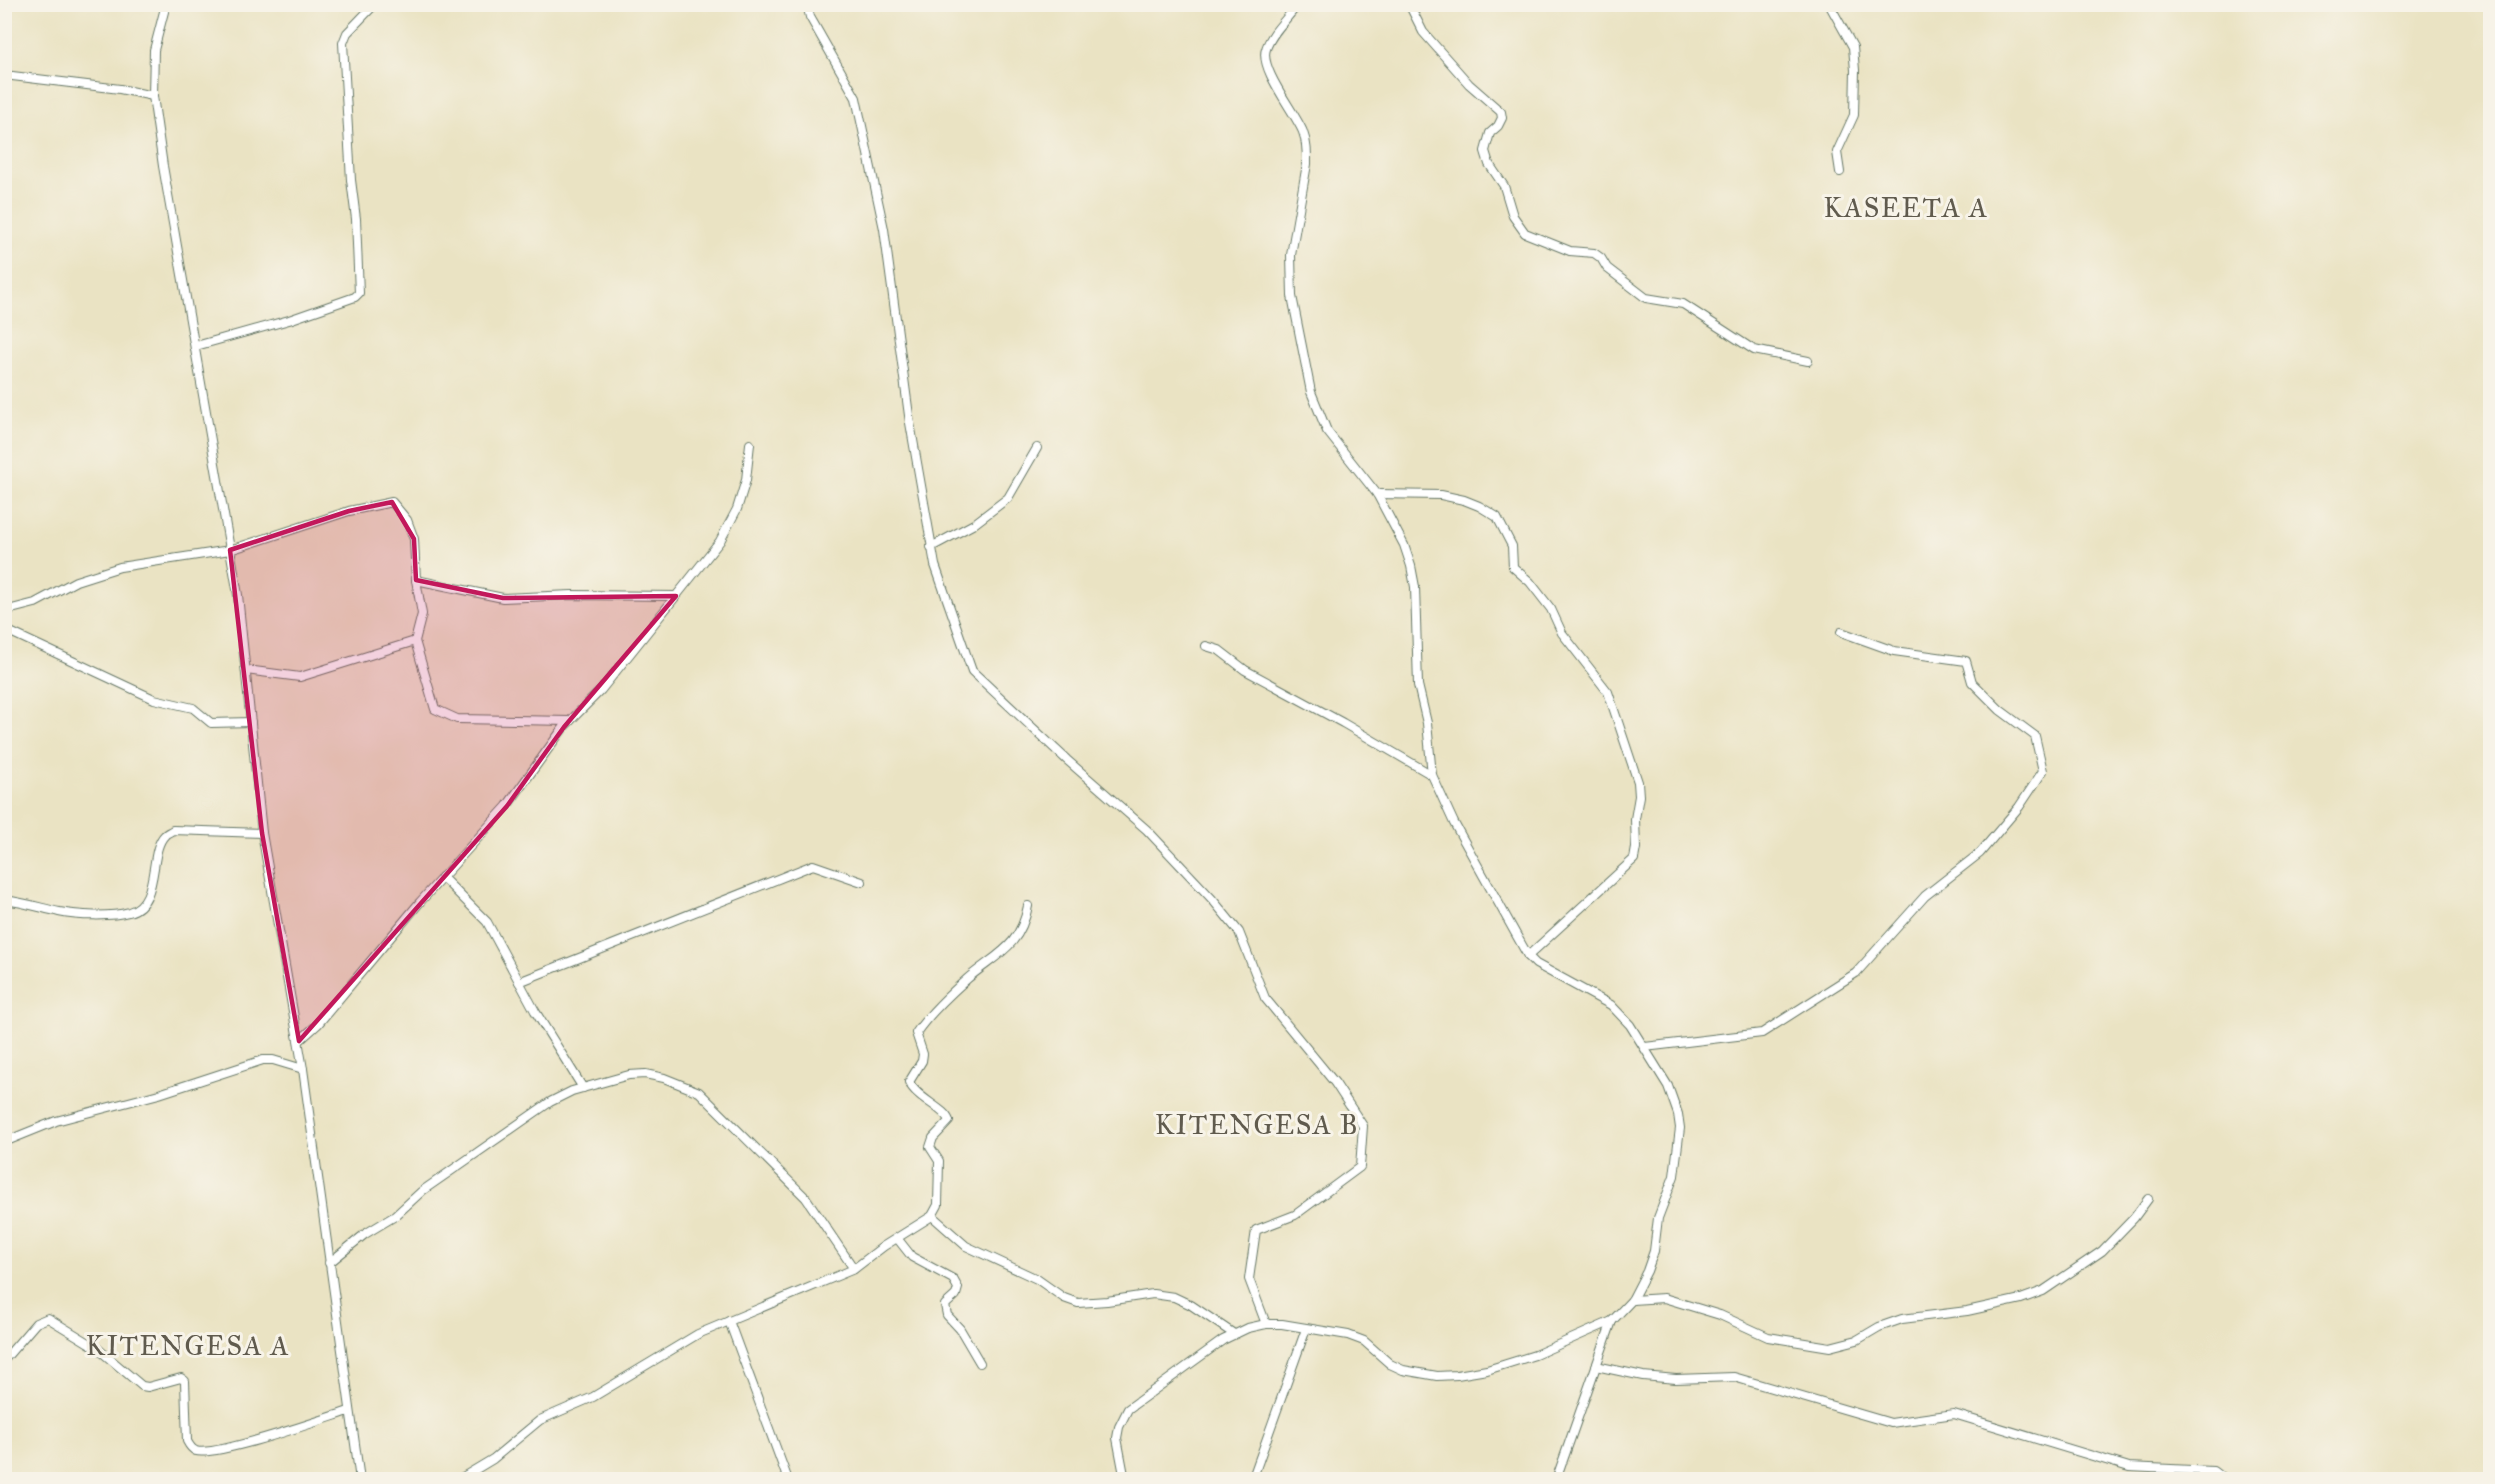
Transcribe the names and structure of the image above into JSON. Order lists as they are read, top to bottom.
{
  "districts": ["KASEETA A", "KITENGESA B", "KITENGESA A"]
}
